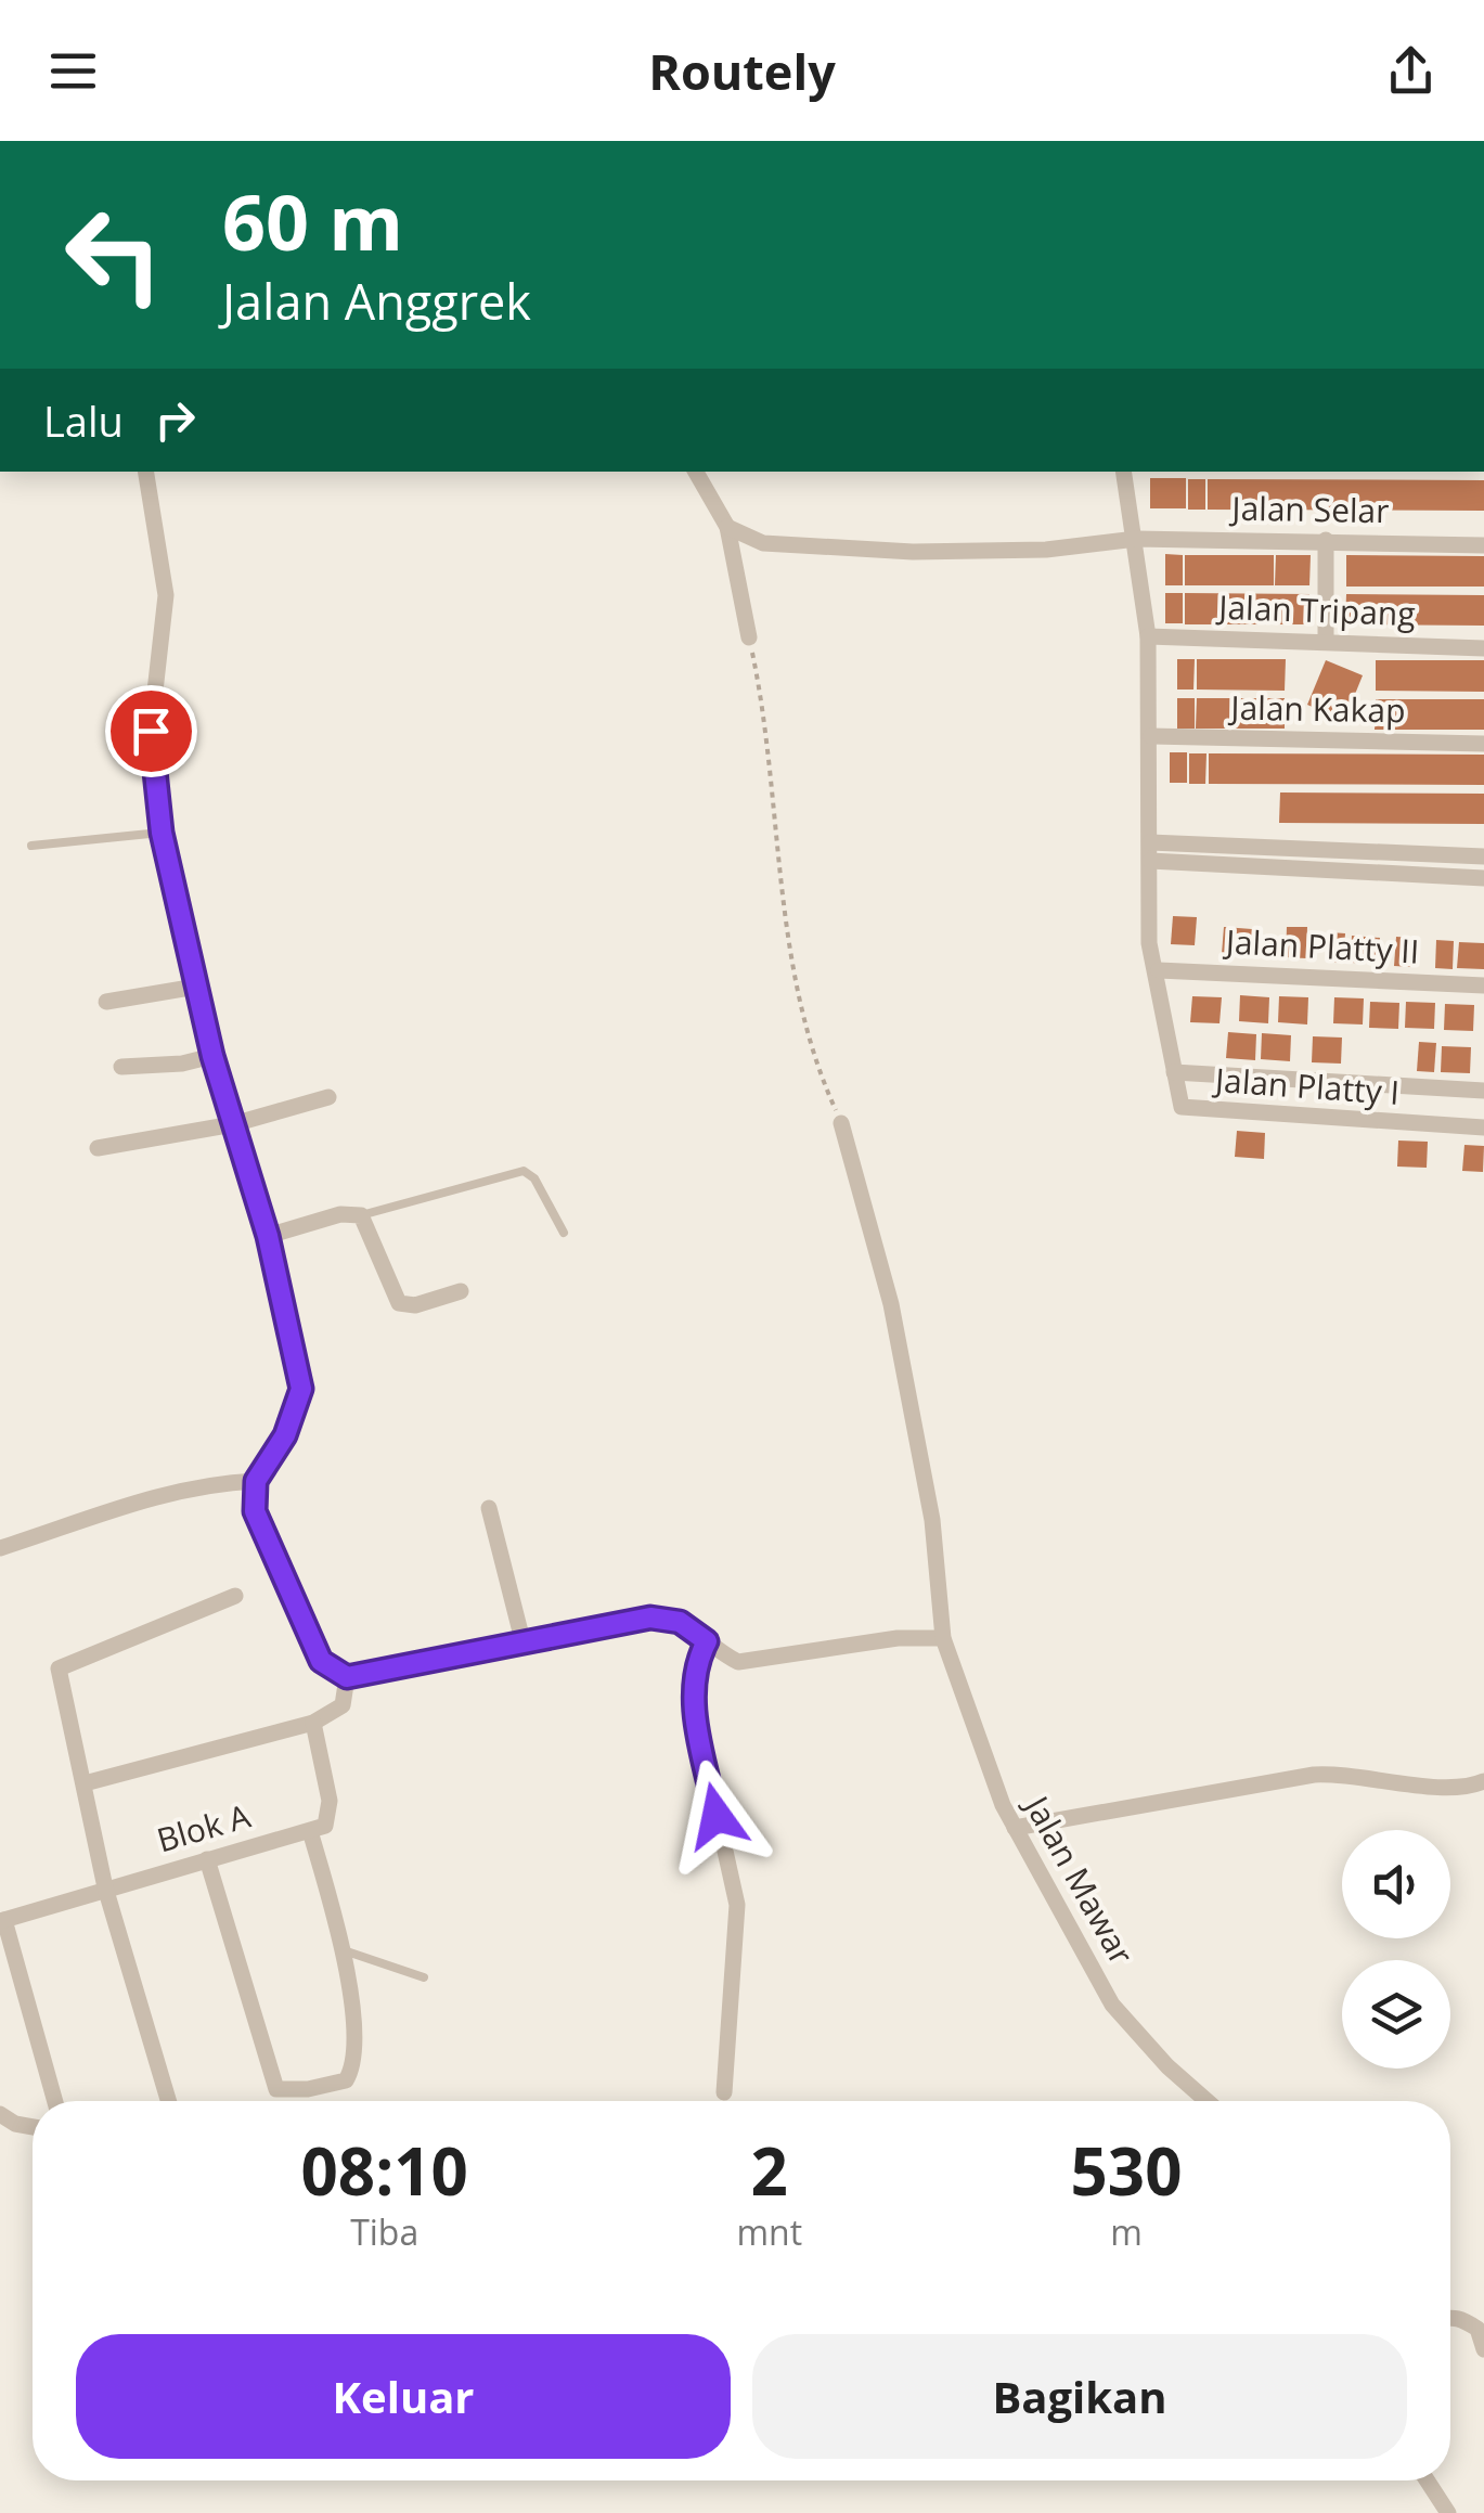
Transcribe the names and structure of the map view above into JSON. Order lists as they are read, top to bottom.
{
  "streets": {
    "street": [
      "Jalan Selar",
      "Jalan Tripang",
      "Jalan Kakap",
      "Jalan Platty II",
      "Jalan Platty I",
      "Blok A",
      "Jalan Mawar"
    ]
  },
  "crossings": [
    ["Jalan Selar", "Jalan Platty I"],
    ["Jalan Tripang", "Jalan Platty I"],
    ["Jalan Kakap", "Jalan Platty I"],
    ["Jalan Platty II", "Jalan Platty I"]
  ],
  "page": {
    "header": "Routely",
    "turn": ["60 m", "Jalan Anggrek"],
    "then": "Lalu",
    "eta": [
      "08:10",
      "Tiba",
      "2",
      "mnt",
      "530",
      "m"
    ],
    "buttons": ["Keluar", "Bagikan"]
  }
}
